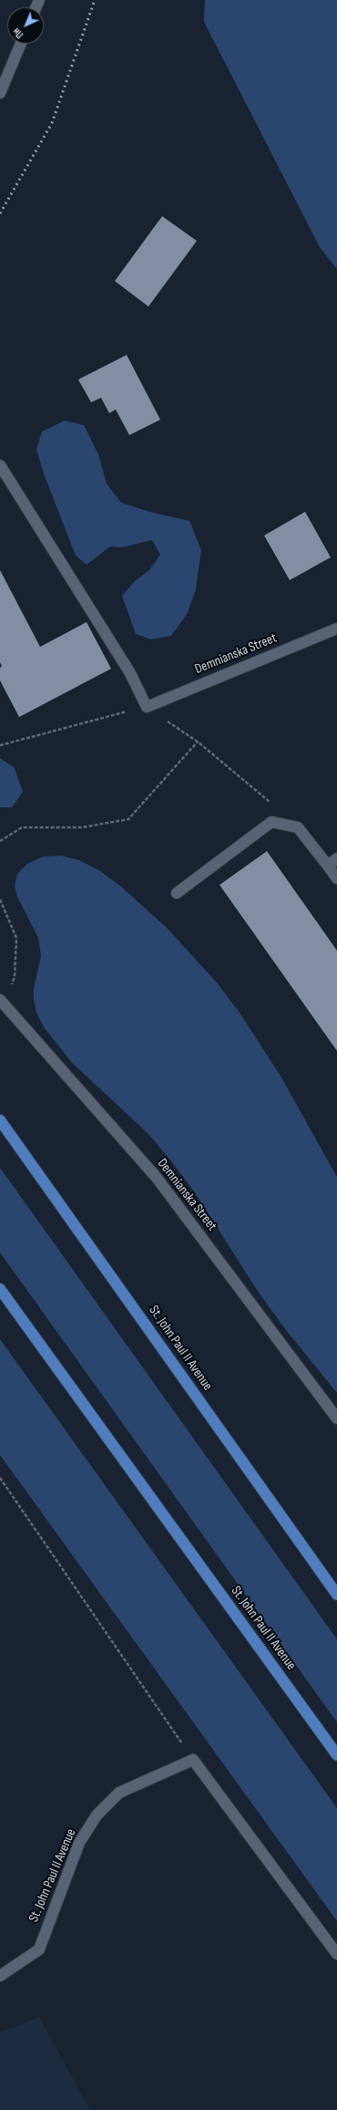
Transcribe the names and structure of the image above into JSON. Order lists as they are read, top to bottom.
{
  "streets": {
    "main road": ["St. John Paul II Avenue"],
    "street": ["Demnianska Street"]
  },
  "north": "bottom left"
}
